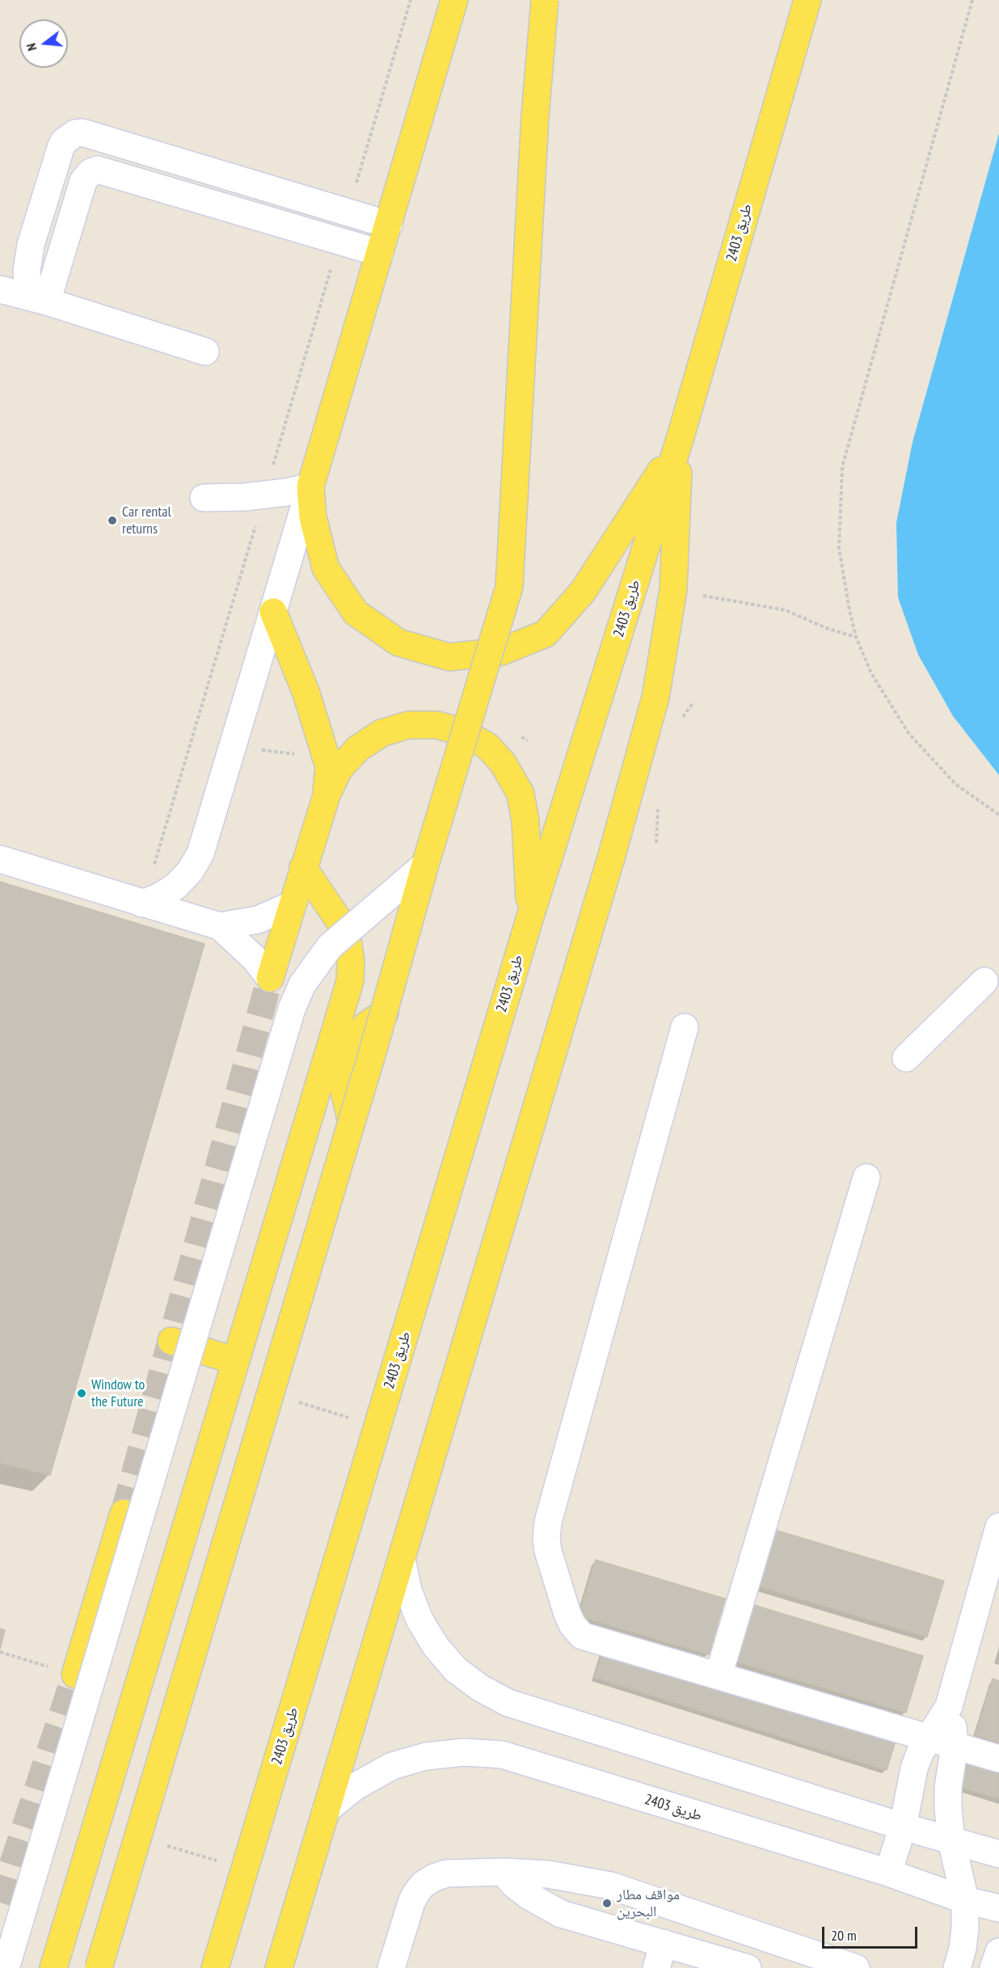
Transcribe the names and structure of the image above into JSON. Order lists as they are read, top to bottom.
{
  "streets": {
    "main road": ["طريق 2403"]
  },
  "places": ["Car rental returns", "Window to the Future", "مواقف مطار البحرين"],
  "scale_bar": "20 m",
  "north": "left"
}
